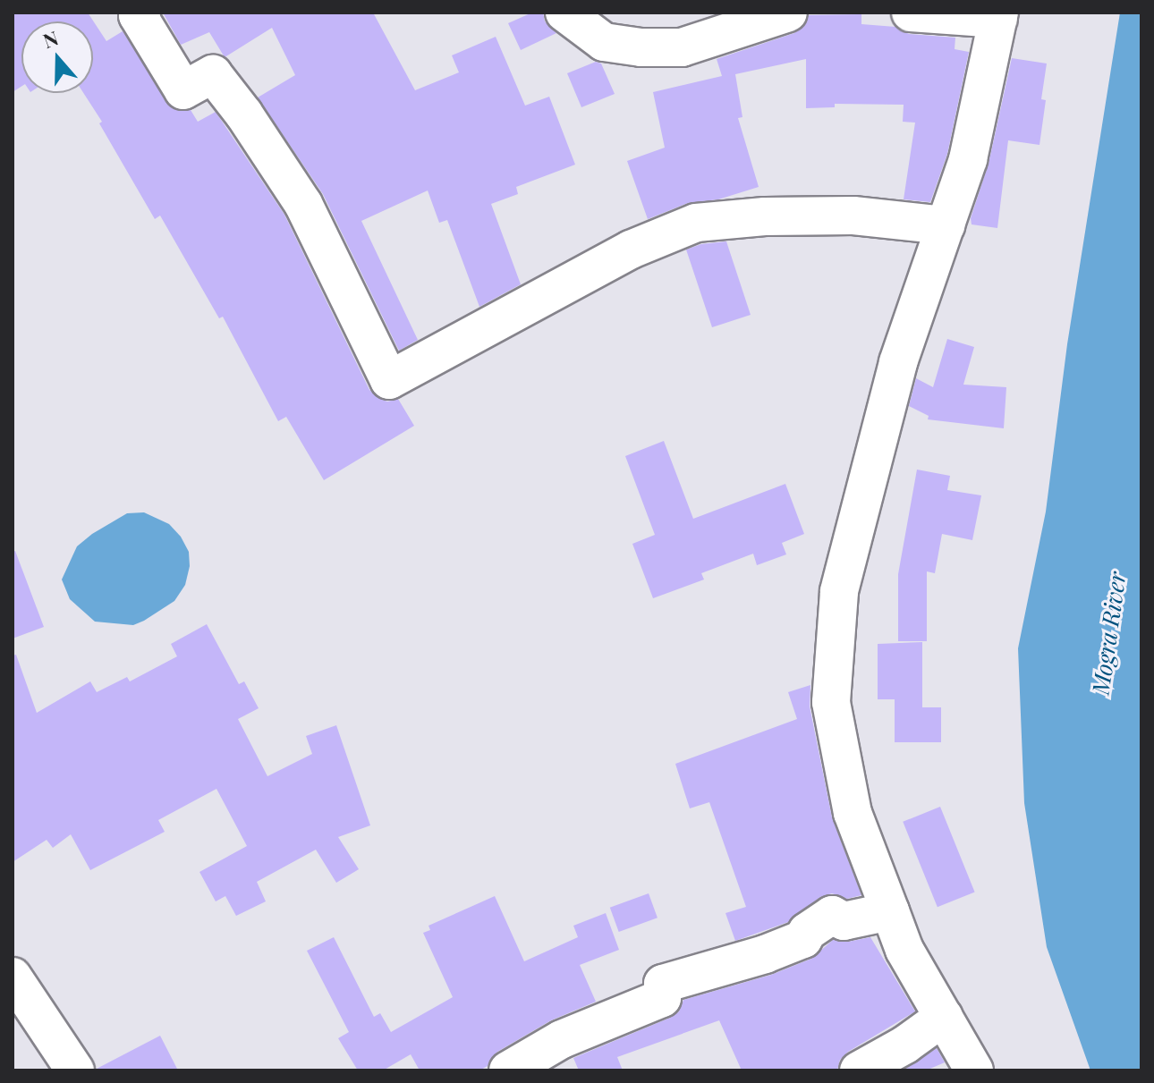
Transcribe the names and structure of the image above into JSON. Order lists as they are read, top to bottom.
{
  "water": ["Mogra River"],
  "north": "top"
}
